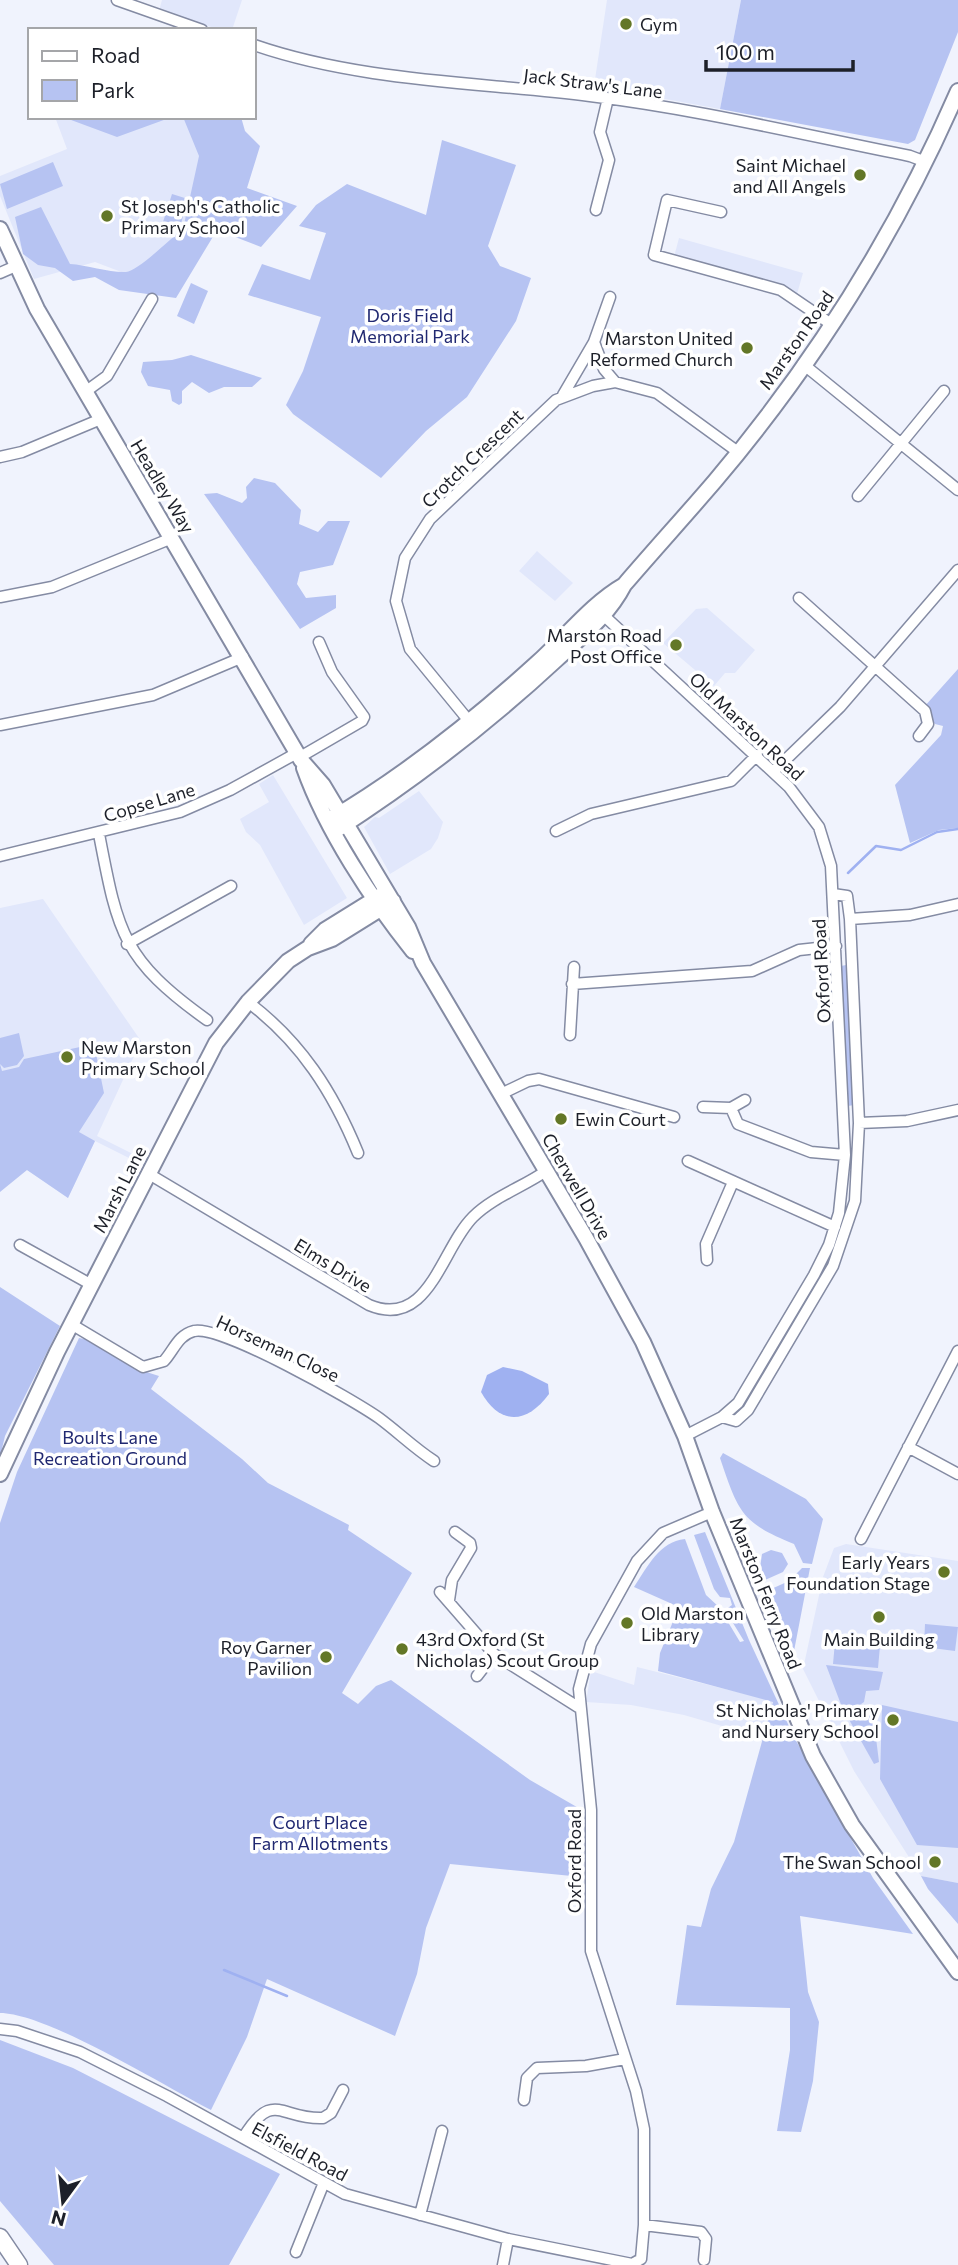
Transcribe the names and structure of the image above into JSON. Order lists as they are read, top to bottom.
{
  "streets": {
    "main road": [
      "Marston Road",
      "Headley Way",
      "Cherwell Drive",
      "Marsh Lane",
      "Marston Ferry Road"
    ],
    "street": [
      "Jack Straw's Lane",
      "Crotch Crescent",
      "Old Marston Road",
      "Copse Lane",
      "Oxford Road",
      "Elms Drive",
      "Horseman Close",
      "Elsfield Road"
    ]
  },
  "crossings": [
    ["Jack Straw's Lane", "Marston Road"],
    ["Marston Road", "Crotch Crescent"],
    ["Marston Road", "Headley Way"],
    ["Marston Road", "Old Marston Road"],
    ["Marston Road", "Cherwell Drive"],
    ["Headley Way", "Copse Lane"],
    ["Headley Way", "Cherwell Drive"],
    ["Old Marston Road", "Oxford Road"],
    ["Oxford Road", "Cherwell Drive"],
    ["Oxford Road", "Marston Ferry Road"],
    ["Oxford Road", "Elsfield Road"],
    ["Cherwell Drive", "Marsh Lane"],
    ["Cherwell Drive", "Elms Drive"],
    ["Cherwell Drive", "Marston Ferry Road"],
    ["Marsh Lane", "Elms Drive"],
    ["Marsh Lane", "Horseman Close"]
  ],
  "parks": ["Doris Field Memorial Park", "Boults Lane Recreation Ground", "Court Place Farm Allotments"],
  "places": [
    "Gym",
    "Saint Michael and All Angels",
    "St Joseph's Catholic Primary School",
    "Marston United Reformed Church",
    "Marston Road Post Office",
    "New Marston Primary School",
    "Ewin Court",
    "Early Years Foundation Stage",
    "Main Building",
    "Old Marston Library",
    "43rd Oxford (St Nicholas) Scout Group",
    "Roy Garner Pavilion",
    "St Nicholas' Primary and Nursery School",
    "The Swan School"
  ],
  "legend": ["Road", "Park"],
  "scale_bar": "100 m",
  "north": "bottom"
}
